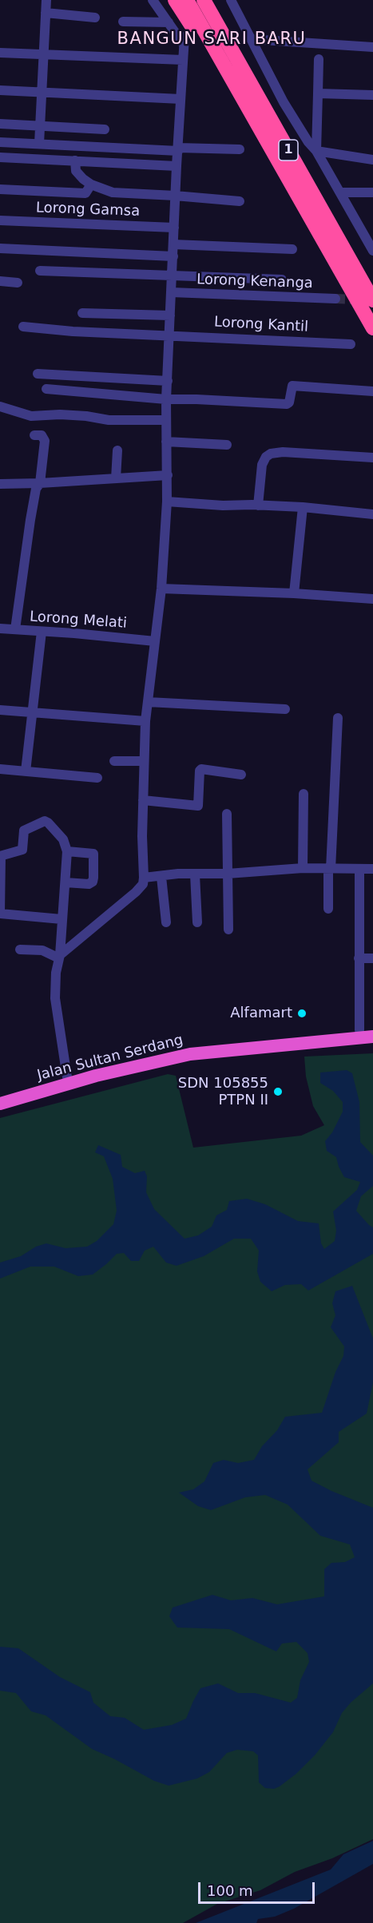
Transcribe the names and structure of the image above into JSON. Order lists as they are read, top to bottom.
{
  "streets": {
    "highway": ["1", "Jalan Sultan Serdang"],
    "street": [
      "Lorong Gamsa",
      "Lorong Kenanga",
      "Lorong Kantil",
      "Lorong Melati"
    ]
  },
  "districts": ["BANGUN SARI BARU"],
  "places": ["Alfamart", "SDN 105855 PTPN II"],
  "scale_bar": "100 m"
}
